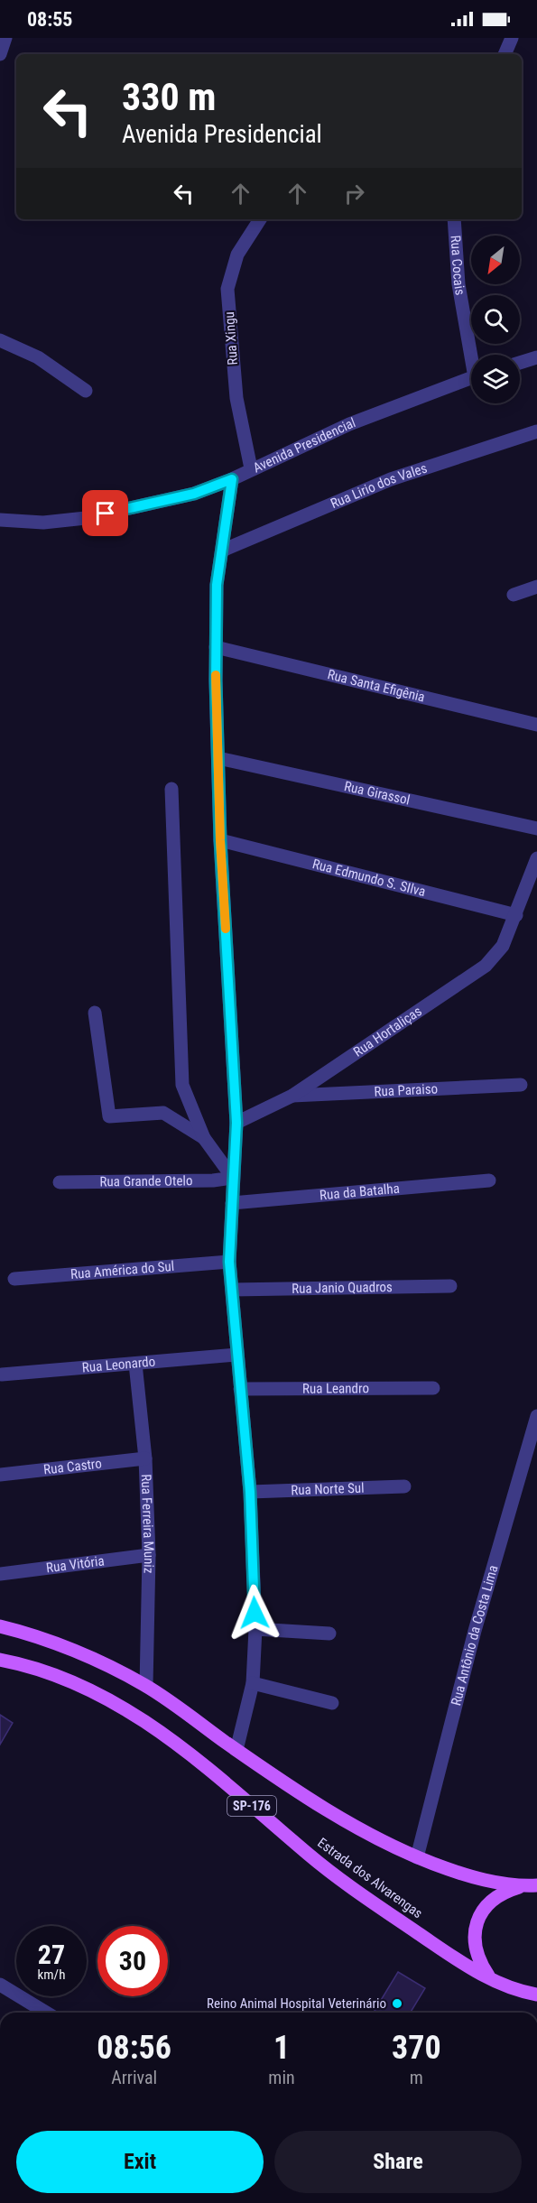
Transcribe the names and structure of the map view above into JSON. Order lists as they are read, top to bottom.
{
  "streets": {
    "main road": ["SP-176", "Estrada dos Alvarengas"],
    "street": [
      "Rua Cocais",
      "Rua Xingu",
      "Avenida Presidencial",
      "Rua Lirio dos Vales",
      "Rua Santa Efigênia",
      "Rua Girassol",
      "Rua Edmundo S. SIlva",
      "Rua Hortaliças",
      "Rua Paraiso",
      "Rua Grande Otelo",
      "Rua da Batalha",
      "Rua América do Sul",
      "Rua Janio Quadros",
      "Rua Leonardo",
      "Rua Leandro",
      "Rua Castro",
      "Rua Norte Sul",
      "Rua Ferreira Muniz",
      "Rua Vitória",
      "Rua Antônio da Costa Lima"
    ]
  },
  "crossings": [
    ["Rua Xingu", "Avenida Presidencial"],
    ["Rua Edmundo S. SIlva", "Rua Hortaliças"],
    ["Rua Hortaliças", "Rua Paraiso"],
    ["Rua Leonardo", "Rua Ferreira Muniz"],
    ["Rua Castro", "Rua Ferreira Muniz"],
    ["Rua Ferreira Muniz", "Rua Vitória"],
    ["Rua Ferreira Muniz", "SP-176"],
    ["Rua Antônio da Costa Lima", "SP-176"]
  ],
  "places": ["Reino Animal Hospital Veterinário"],
  "north": "bottom left",
  "page": {
    "status": "08:55",
    "turn": ["330 m", "Avenida Presidencial"],
    "speed": "27 km/h",
    "limit": "30",
    "eta": [
      "08:56",
      "Arrival",
      "1",
      "min",
      "370",
      "m"
    ],
    "buttons": ["Exit", "Share"]
  }
}
